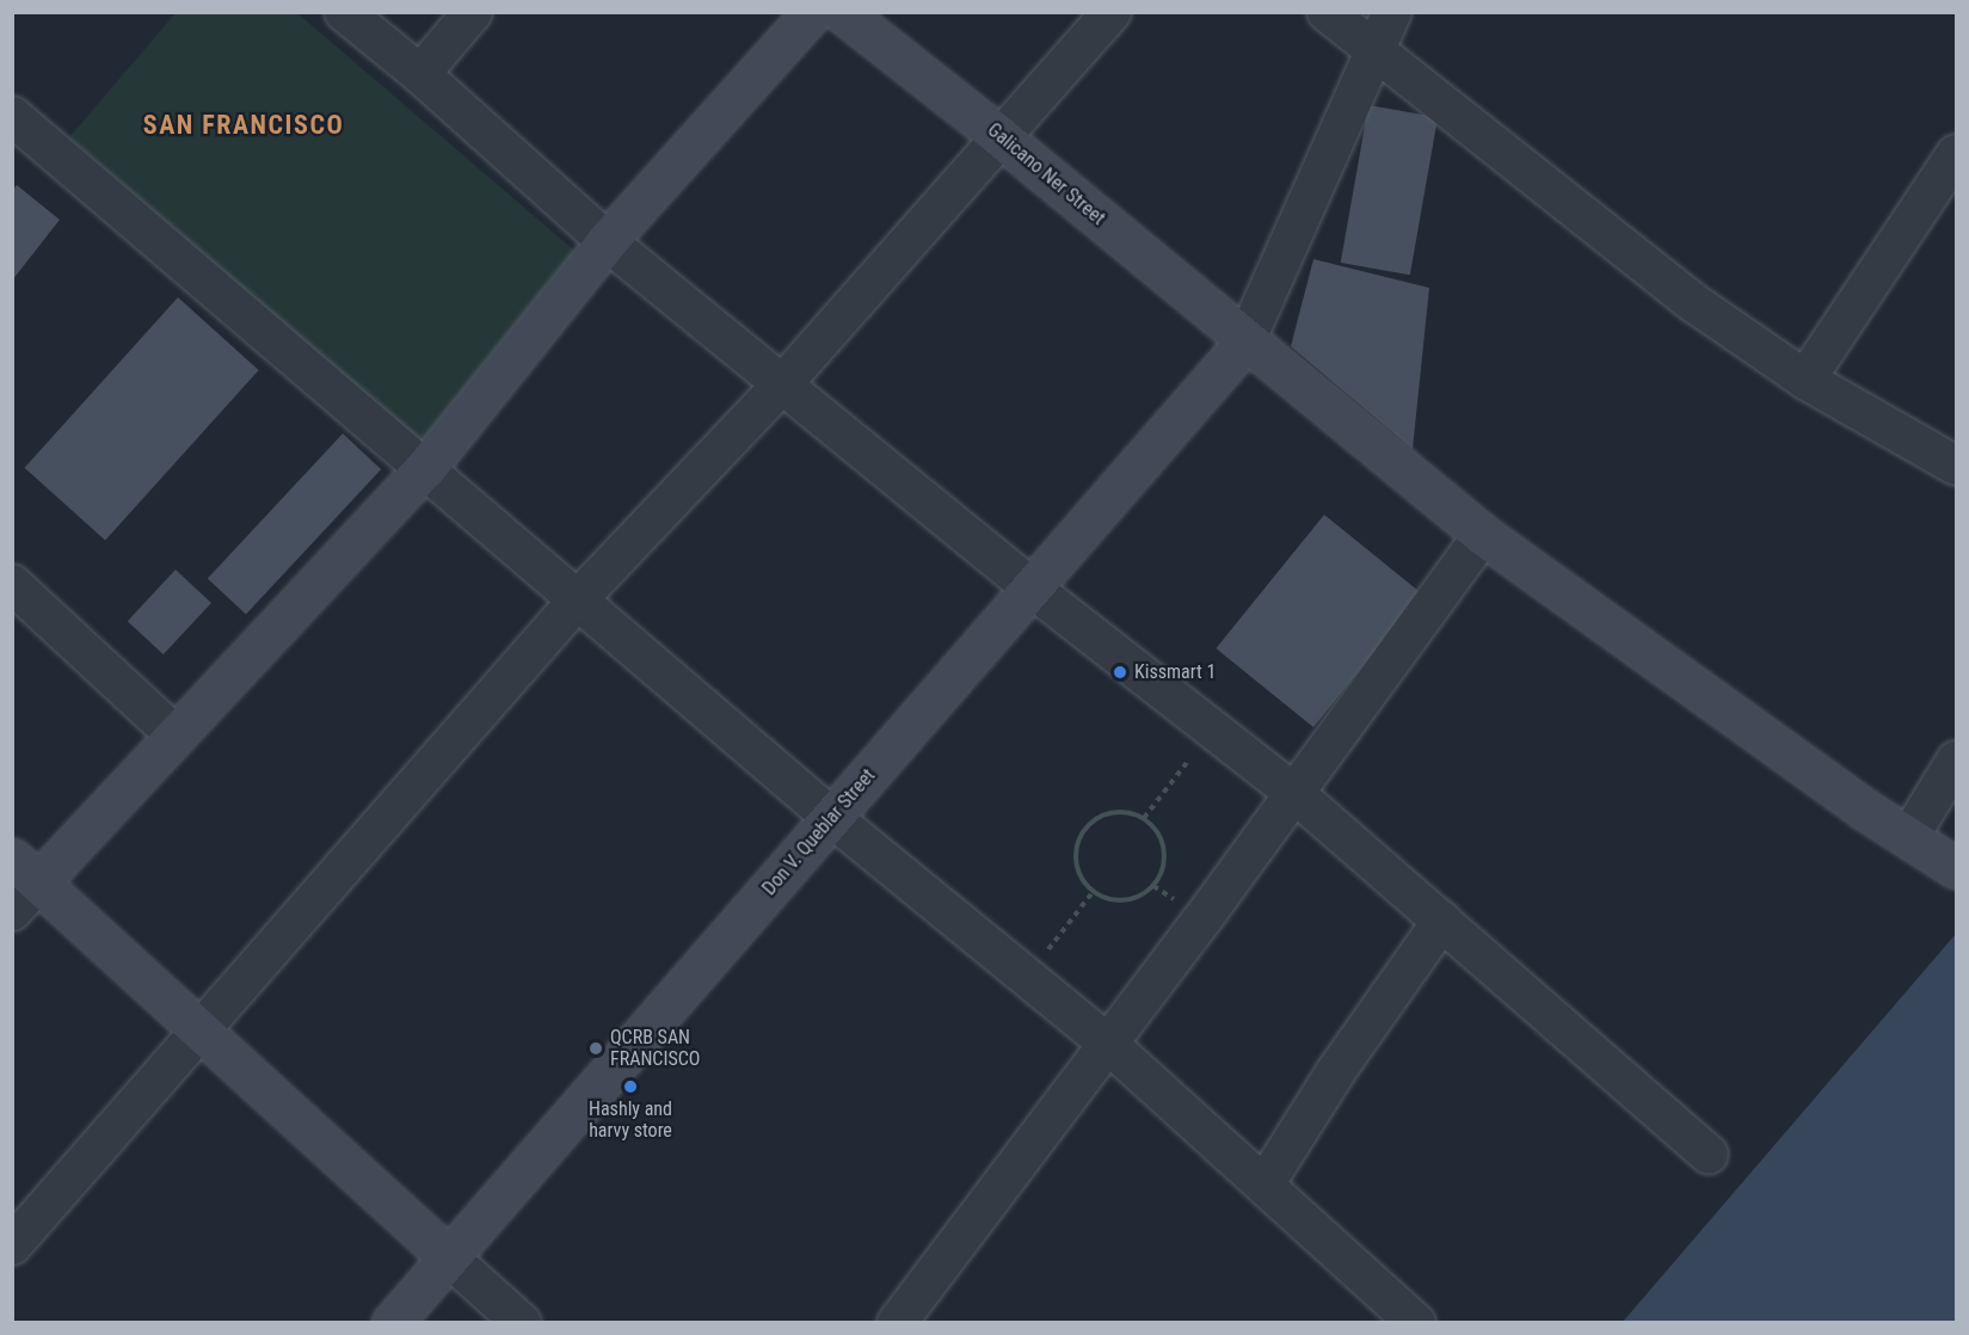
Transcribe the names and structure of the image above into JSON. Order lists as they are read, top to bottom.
{
  "streets": {
    "street": ["Galicano Ner Street", "Don V. Queblar Street"]
  },
  "crossings": [
    ["Galicano Ner Street", "Don V. Queblar Street"]
  ],
  "districts": ["SAN FRANCISCO"],
  "places": ["Kissmart 1", "QCRB SAN FRANCISCO", "Hashly and harvy store"]
}
